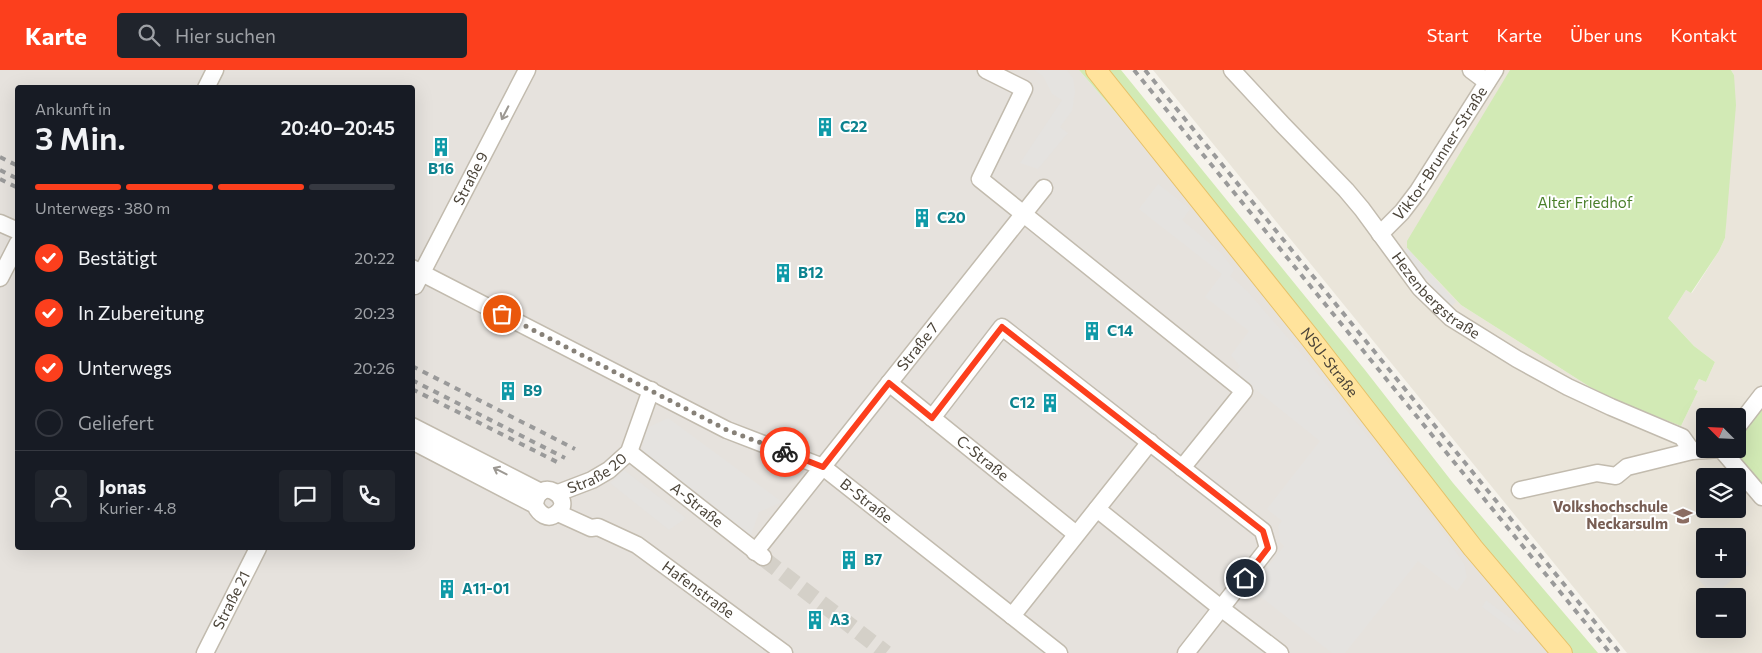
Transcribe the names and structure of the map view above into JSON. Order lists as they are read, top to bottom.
{
  "streets": {
    "main road": ["NSU-Straße"],
    "street": [
      "Viktor-Brunner-Straße",
      "Straße 9",
      "Hezenbergstraße",
      "Straße 7",
      "C-Straße",
      "Straße 20",
      "B-Straße",
      "A-Straße",
      "Hafenstraße",
      "Straße 21"
    ]
  },
  "crossings": [
    ["Viktor-Brunner-Straße", "Hezenbergstraße"],
    ["Straße 9", "B-Straße"],
    ["Straße 7", "C-Straße"],
    ["Straße 7", "B-Straße"],
    ["Straße 7", "A-Straße"],
    ["Straße 20", "B-Straße"],
    ["Straße 20", "A-Straße"],
    ["Straße 20", "Hafenstraße"]
  ],
  "one_way": ["Straße 9"],
  "parks": ["Alter Friedhof"],
  "places": {
    "building": [
      "C22",
      "B16",
      "C20",
      "B12",
      "C14",
      "B9",
      "C12",
      "B7",
      "A11-01",
      "A3"
    ],
    "school or university": ["Volkshochschule Neckarsulm"]
  },
  "north": "top left",
  "page": {
    "header": "Karte",
    "search": "Hier suchen",
    "nav": [
      "Start",
      "Karte",
      "Über uns",
      "Kontakt"
    ],
    "heading": ["3 Min.", "Ankunft in", "20:40–20:45"],
    "panel": ["Jonas", "Kurier · 4.8"],
    "bar": "Unterwegs · 380 m",
    "list": [
      ["Bestätigt", "20:22"],
      ["In Zubereitung", "20:23"],
      ["Unterwegs", "20:26"],
      "Geliefert"
    ],
    "map_buttons": ["+", "−"]
  }
}
